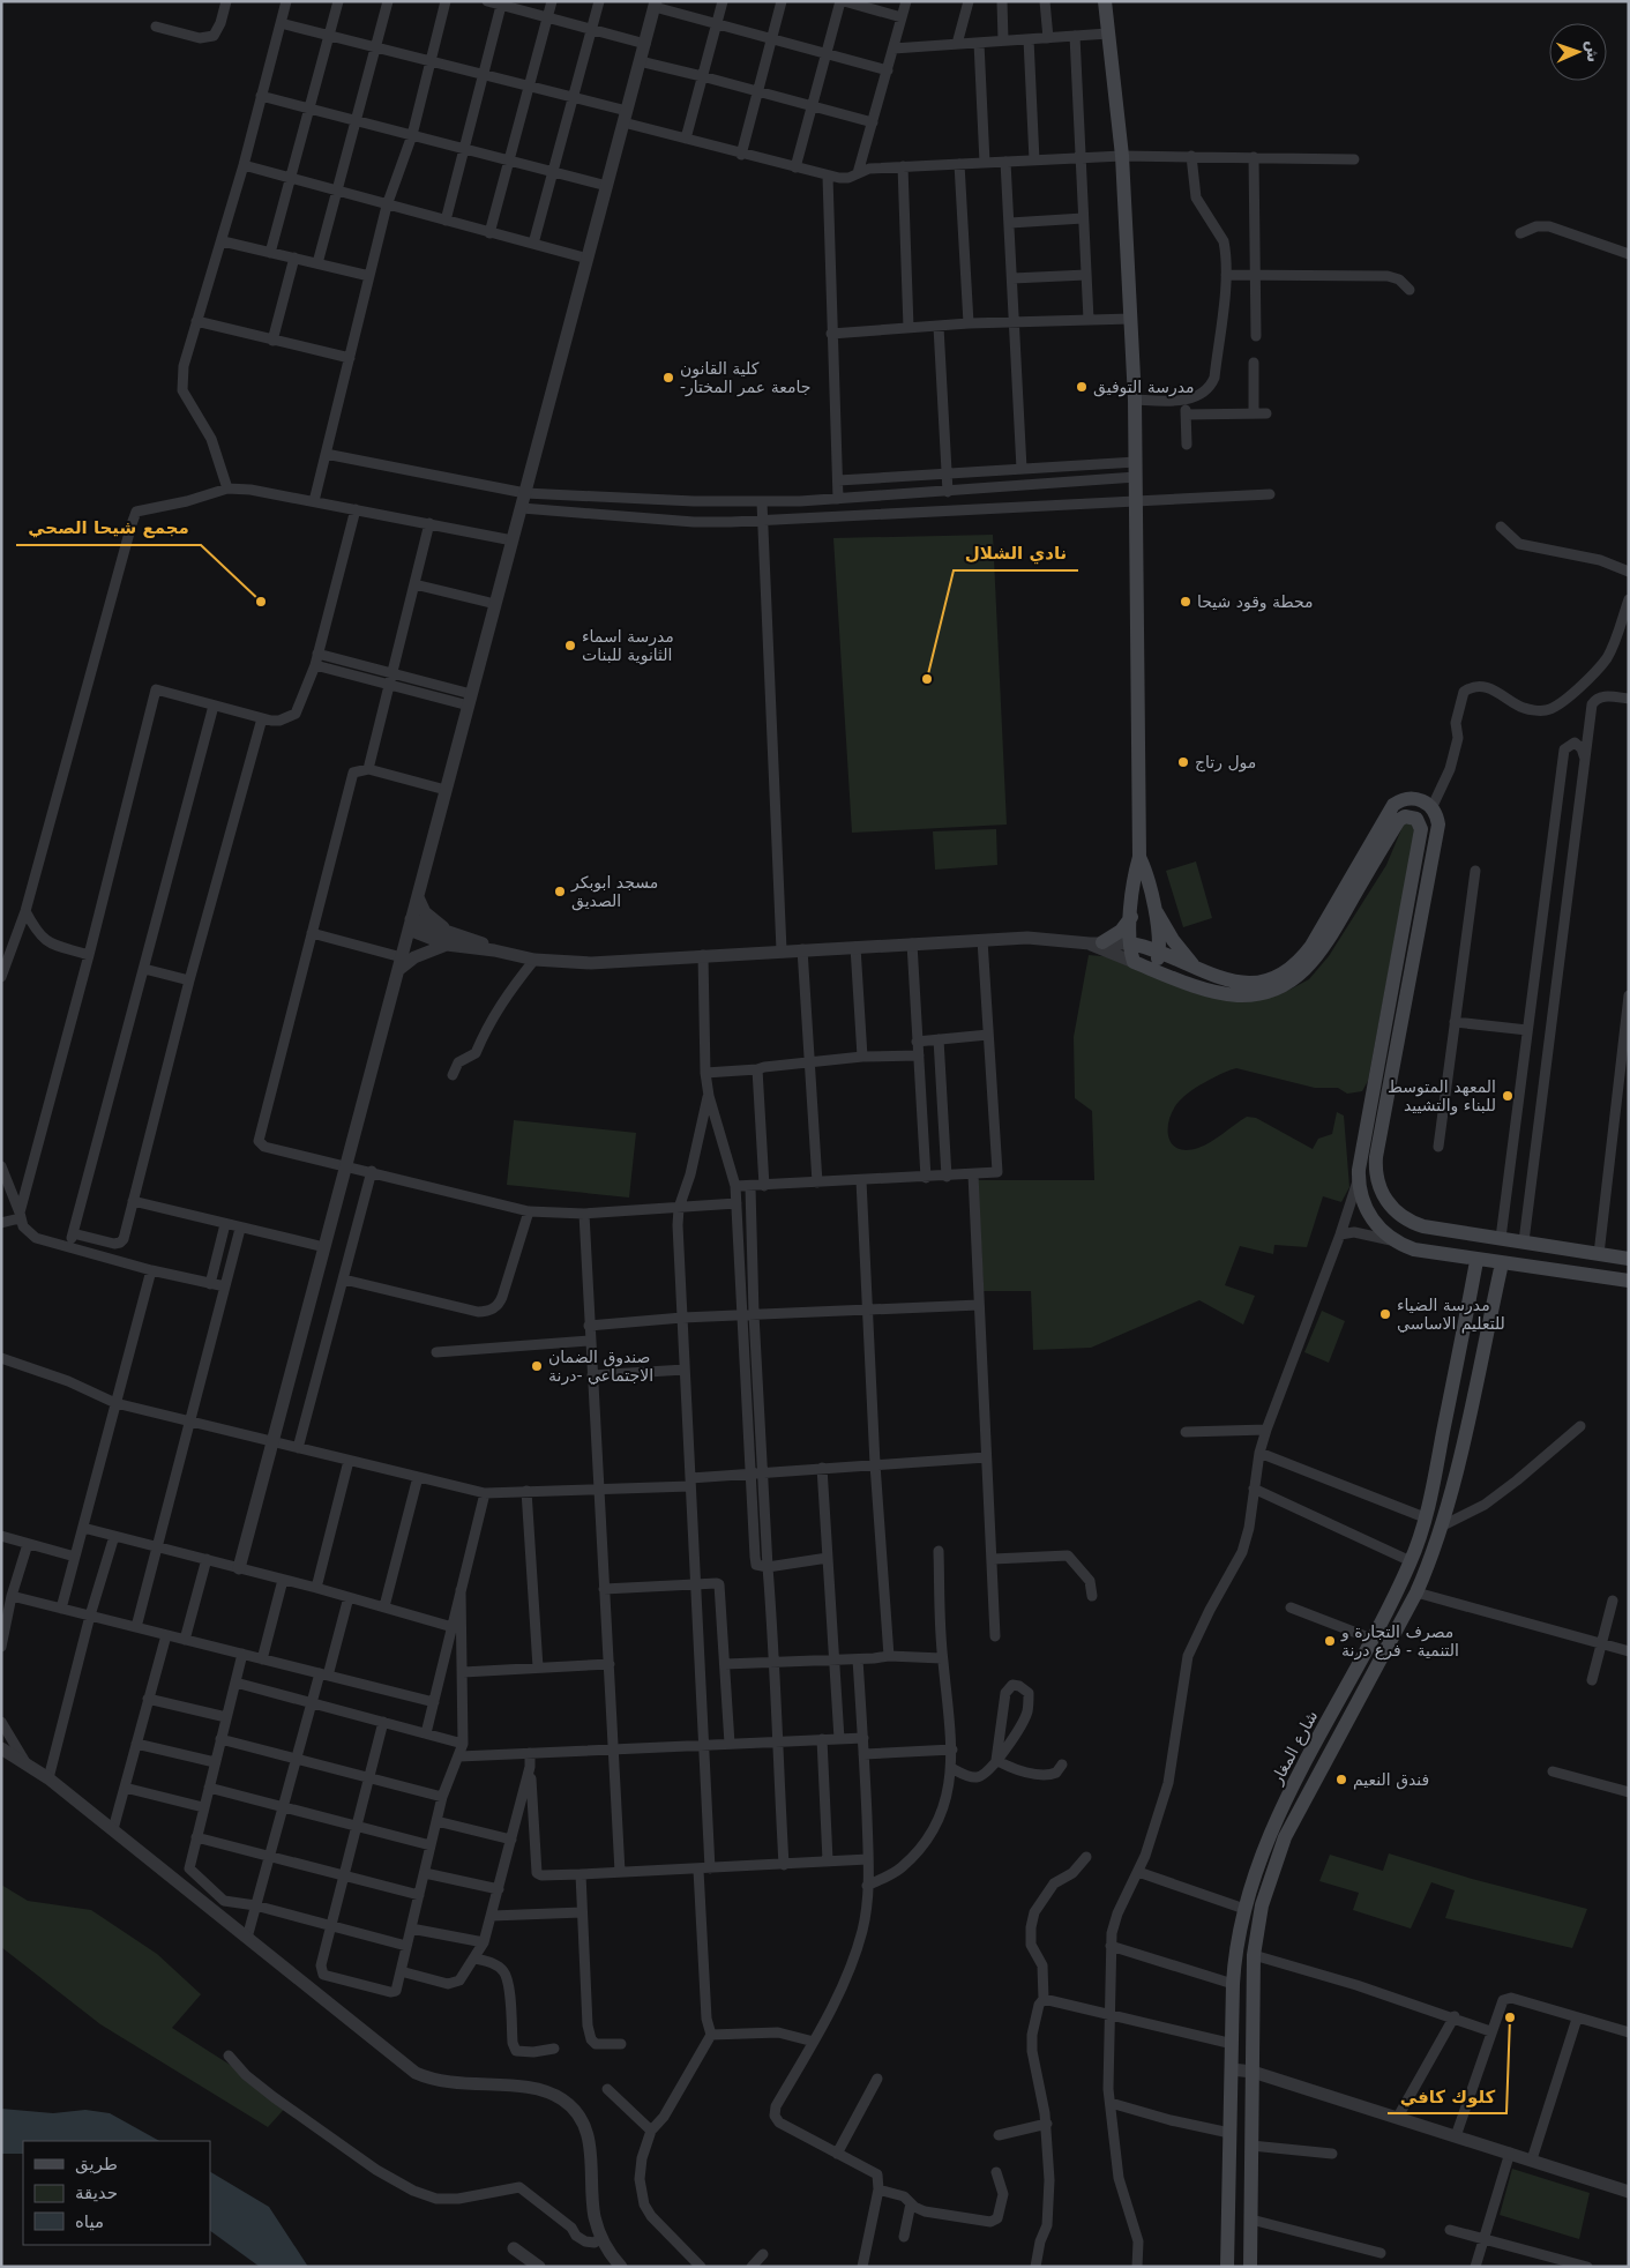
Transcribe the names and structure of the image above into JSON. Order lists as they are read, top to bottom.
{
  "streets": {
    "main road": ["شارع المغار"]
  },
  "places": [
    "كلية القانون -جامعة عمر المختار",
    "مدرسة التوفيق",
    "مجمع شيحا الصحي",
    "محطة وقود شيحا",
    "مدرسة اسماء الثانوية للبنات",
    "نادي الشلال",
    "مول رتاج",
    "مسجد ابوبكر الصديق",
    "المعهد المتوسط للبناء والتشييد",
    "مدرسة الضياء للتعليم الاساسي",
    "صندوق الضمان الاجتماعي -درنة",
    "مصرف التجارة و التنمية - فرع درنة",
    "فندق النعيم",
    "كلوك كافي"
  ],
  "legend": ["طريق", "حديقة", "مياه"],
  "north": "right"
}
